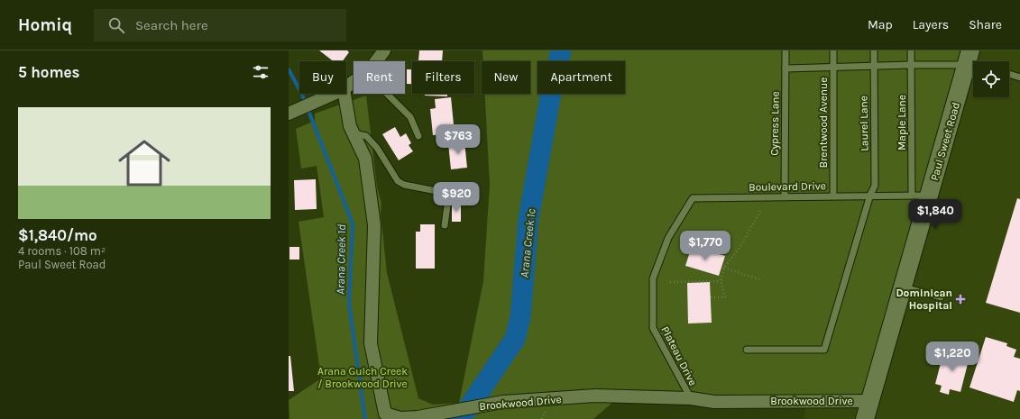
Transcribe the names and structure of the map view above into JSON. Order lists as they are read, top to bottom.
{
  "streets": {
    "street": ["Paul Sweet Road", "Brookwood Drive"],
    "lane": [
      "Brentwood Avenue",
      "Maple Lane",
      "Cypress Lane",
      "Laurel Lane",
      "Boulevard Drive",
      "Plateau Drive"
    ]
  },
  "crossings": [
    ["Brentwood Avenue", "Boulevard Drive"],
    ["Maple Lane", "Boulevard Drive"],
    ["Cypress Lane", "Boulevard Drive"],
    ["Laurel Lane", "Boulevard Drive"],
    ["Paul Sweet Road", "Boulevard Drive"],
    ["Paul Sweet Road", "Brookwood Drive"],
    ["Boulevard Drive", "Plateau Drive"],
    ["Plateau Drive", "Brookwood Drive"]
  ],
  "water": ["Arana Creek 1c", "Arana Creek 1d"],
  "parks": ["Arana Gulch Creek / Brookwood Drive"],
  "places": {
    "health": ["Dominican Hospital"]
  },
  "page": {
    "header": "Homiq",
    "search": "Search here",
    "nav": ["Map", "Layers", "Share"],
    "heading": "5 homes",
    "chip": [
      "Buy",
      "Rent",
      "Filters",
      "New",
      "Apartment"
    ],
    "list": [
      {
        "name": "$1,840/mo",
        "note": "4 rooms · 108 m² · Paul Sweet Road"
      }
    ],
    "price": [
      "$763",
      "$920",
      "$1,840",
      "$1,770",
      "$1,220"
    ]
  }
}
